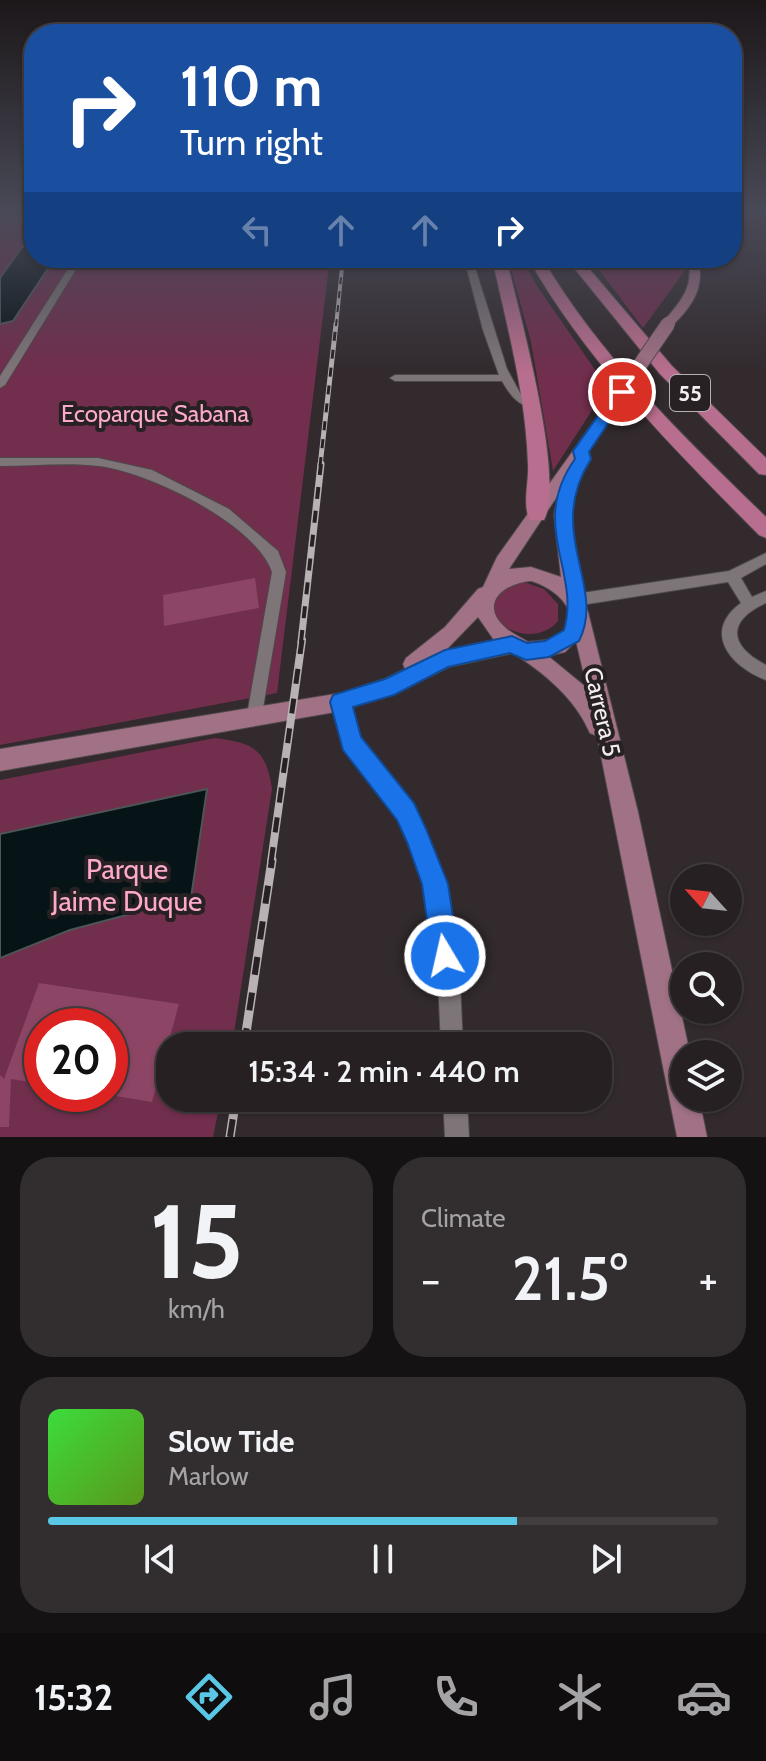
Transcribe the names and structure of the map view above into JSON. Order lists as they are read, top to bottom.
{
  "streets": {
    "highway": ["55"],
    "main road": ["Carrera 5"]
  },
  "parks": ["Ecoparque Sabana", "Parque Jaime Duque"],
  "north": "top left",
  "page": {
    "turn": ["110 m", "Turn right"],
    "limit": "20",
    "trip": "15:34 · 2 min · 440 m",
    "tile": [
      ["15", "km/h"],
      "Climate"
    ],
    "heat": ["−", "21.5°", "+"],
    "song": ["Slow Tide", "Marlow"],
    "tabs": "15:32"
  }
}
